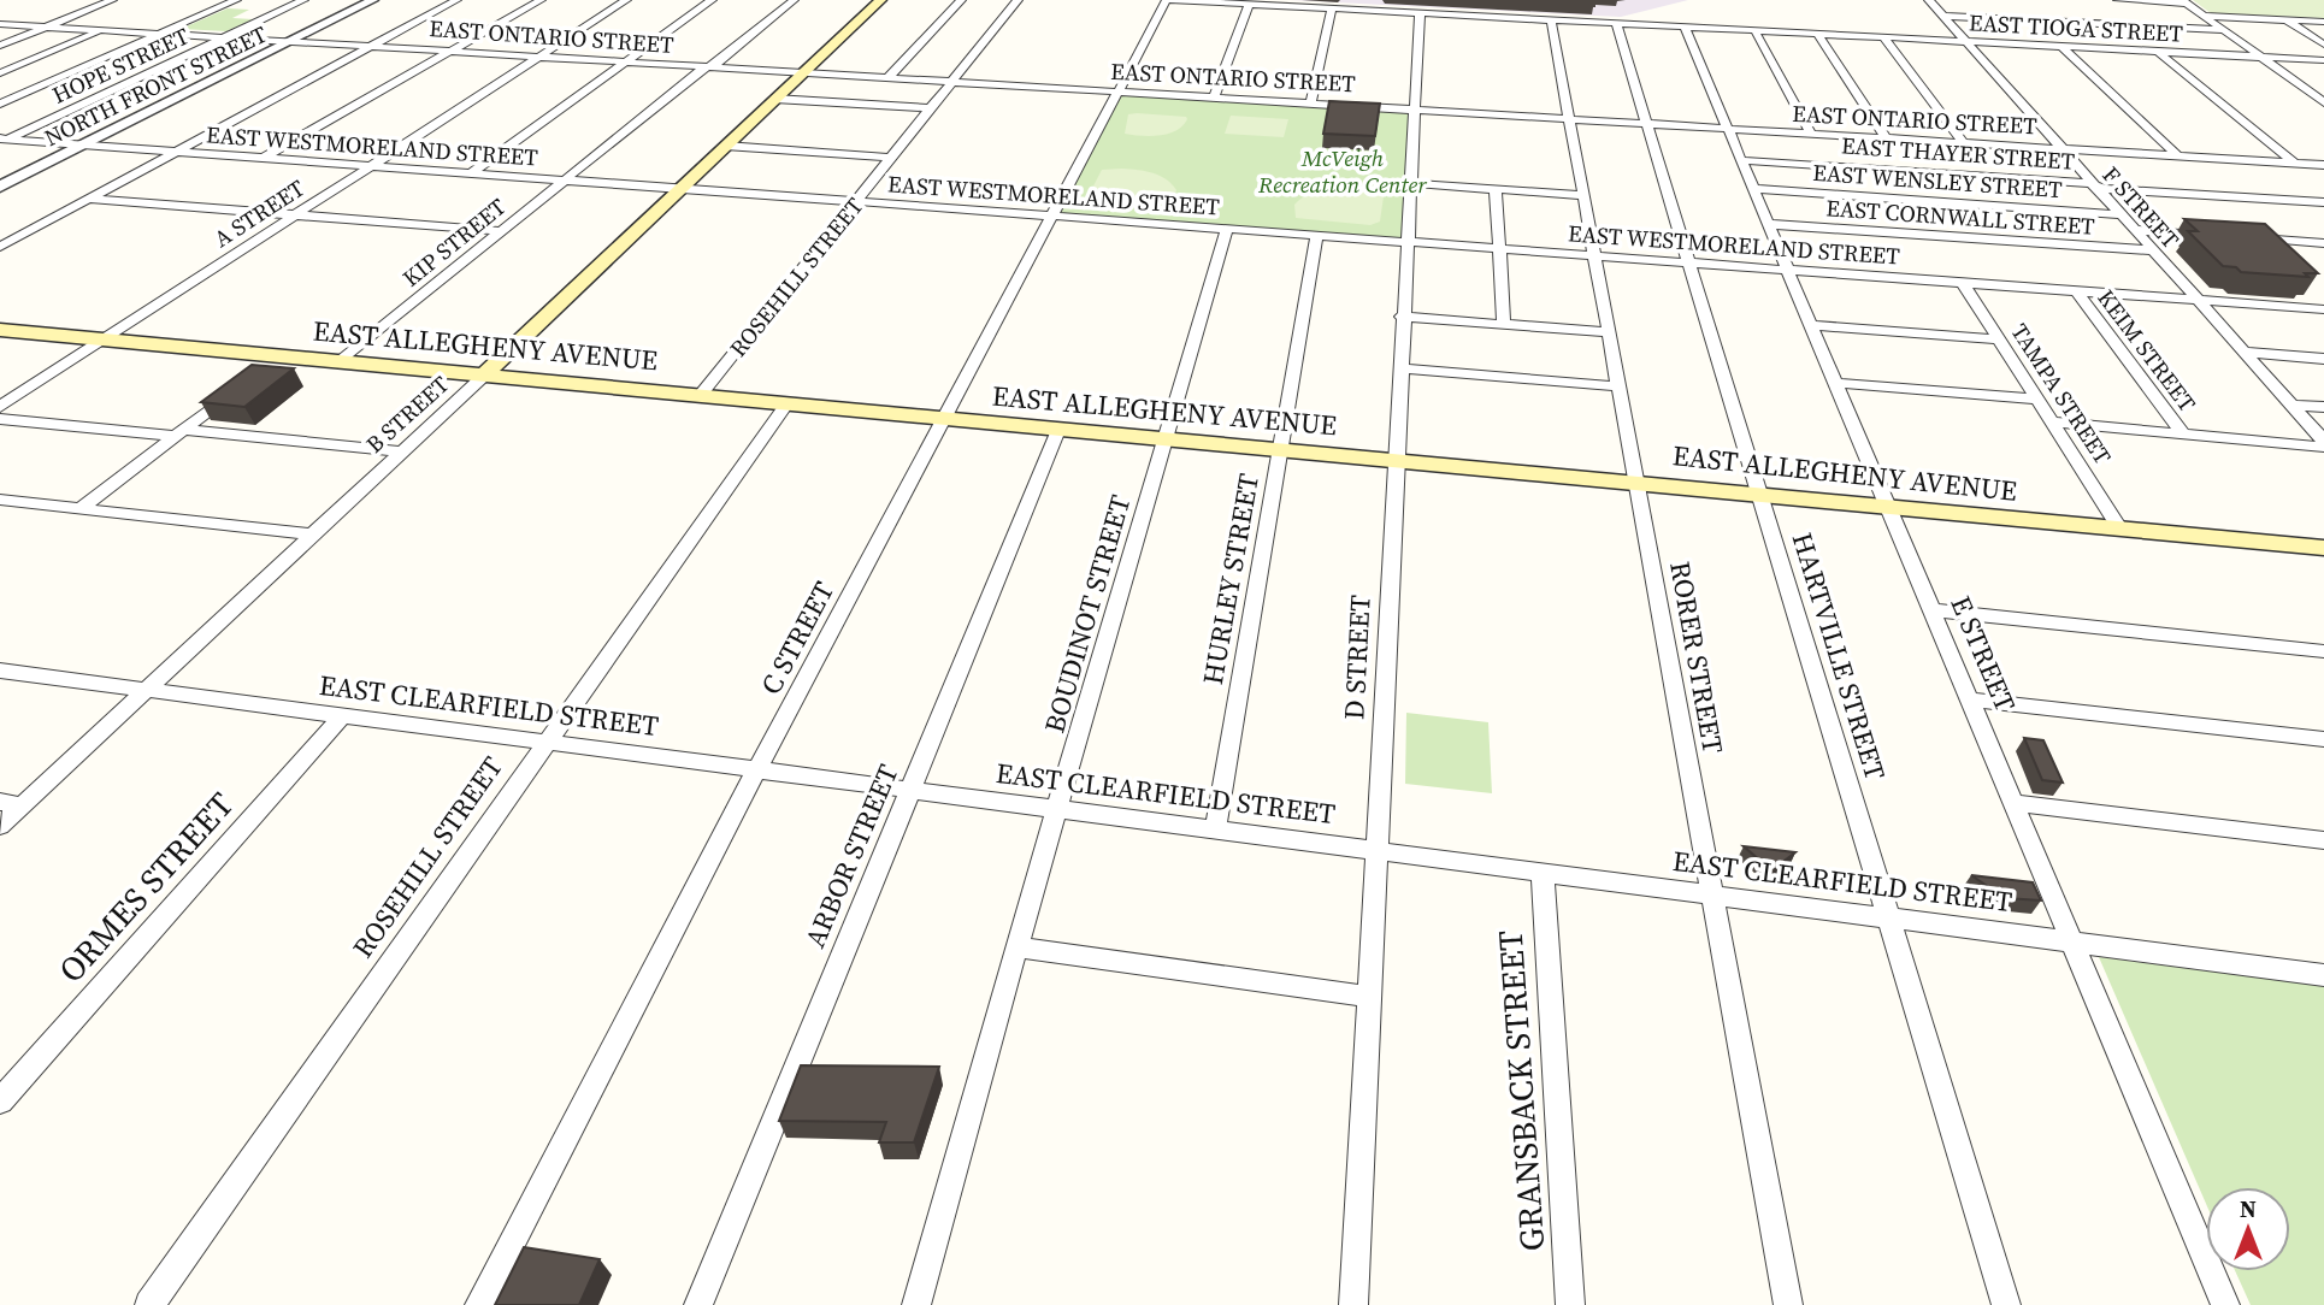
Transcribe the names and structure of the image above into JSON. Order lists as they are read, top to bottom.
{
  "streets": {
    "main road": ["EAST ALLEGHENY AVENUE", "B STREET"],
    "street": [
      "EAST TIOGA STREET",
      "EAST ONTARIO STREET",
      "HOPE STREET",
      "NORTH FRONT STREET",
      "EAST WESTMORELAND STREET",
      "EAST THAYER STREET",
      "EAST WENSLEY STREET",
      "F STREET",
      "A STREET",
      "EAST CORNWALL STREET",
      "KIP STREET",
      "ROSEHILL STREET",
      "KEIM STREET",
      "TAMPA STREET",
      "HURLEY STREET",
      "BOUDINOT STREET",
      "C STREET",
      "E STREET",
      "HARTVILLE STREET",
      "D STREET",
      "RORER STREET",
      "EAST CLEARFIELD STREET",
      "ARBOR STREET",
      "ORMES STREET",
      "GRANSBACK STREET"
    ]
  },
  "crossings": [
    ["EAST TIOGA STREET", "F STREET"],
    ["EAST TIOGA STREET", "C STREET"],
    ["EAST TIOGA STREET", "E STREET"],
    ["EAST TIOGA STREET", "HARTVILLE STREET"],
    ["EAST TIOGA STREET", "D STREET"],
    ["EAST TIOGA STREET", "RORER STREET"],
    ["EAST ONTARIO STREET", "HOPE STREET"],
    ["EAST ONTARIO STREET", "NORTH FRONT STREET"],
    ["EAST ONTARIO STREET", "F STREET"],
    ["EAST ONTARIO STREET", "A STREET"],
    ["EAST ONTARIO STREET", "KIP STREET"],
    ["EAST ONTARIO STREET", "ROSEHILL STREET"],
    ["EAST ONTARIO STREET", "B STREET"],
    ["EAST ONTARIO STREET", "C STREET"],
    ["EAST ONTARIO STREET", "E STREET"],
    ["EAST ONTARIO STREET", "HARTVILLE STREET"],
    ["EAST ONTARIO STREET", "D STREET"],
    ["EAST ONTARIO STREET", "RORER STREET"],
    ["HOPE STREET", "EAST WESTMORELAND STREET"],
    ["NORTH FRONT STREET", "EAST WESTMORELAND STREET"],
    ["EAST WESTMORELAND STREET", "F STREET"],
    ["EAST WESTMORELAND STREET", "A STREET"],
    ["EAST WESTMORELAND STREET", "KIP STREET"],
    ["EAST WESTMORELAND STREET", "ROSEHILL STREET"],
    ["EAST WESTMORELAND STREET", "KEIM STREET"],
    ["EAST WESTMORELAND STREET", "TAMPA STREET"],
    ["EAST WESTMORELAND STREET", "B STREET"],
    ["EAST WESTMORELAND STREET", "HURLEY STREET"],
    ["EAST WESTMORELAND STREET", "BOUDINOT STREET"],
    ["EAST WESTMORELAND STREET", "C STREET"],
    ["EAST WESTMORELAND STREET", "E STREET"],
    ["EAST WESTMORELAND STREET", "HARTVILLE STREET"],
    ["EAST WESTMORELAND STREET", "D STREET"],
    ["EAST WESTMORELAND STREET", "RORER STREET"],
    ["EAST THAYER STREET", "F STREET"],
    ["EAST THAYER STREET", "E STREET"],
    ["EAST WENSLEY STREET", "F STREET"],
    ["EAST WENSLEY STREET", "E STREET"],
    ["F STREET", "EAST CORNWALL STREET"],
    ["A STREET", "EAST ALLEGHENY AVENUE"],
    ["EAST CORNWALL STREET", "E STREET"],
    ["KIP STREET", "EAST ALLEGHENY AVENUE"],
    ["ROSEHILL STREET", "EAST ALLEGHENY AVENUE"],
    ["ROSEHILL STREET", "EAST CLEARFIELD STREET"],
    ["EAST ALLEGHENY AVENUE", "TAMPA STREET"],
    ["EAST ALLEGHENY AVENUE", "B STREET"],
    ["EAST ALLEGHENY AVENUE", "HURLEY STREET"],
    ["EAST ALLEGHENY AVENUE", "BOUDINOT STREET"],
    ["EAST ALLEGHENY AVENUE", "C STREET"],
    ["EAST ALLEGHENY AVENUE", "E STREET"],
    ["EAST ALLEGHENY AVENUE", "HARTVILLE STREET"],
    ["EAST ALLEGHENY AVENUE", "D STREET"],
    ["EAST ALLEGHENY AVENUE", "RORER STREET"],
    ["EAST ALLEGHENY AVENUE", "ARBOR STREET"],
    ["B STREET", "EAST CLEARFIELD STREET"],
    ["HURLEY STREET", "EAST CLEARFIELD STREET"],
    ["BOUDINOT STREET", "EAST CLEARFIELD STREET"],
    ["C STREET", "EAST CLEARFIELD STREET"],
    ["E STREET", "EAST CLEARFIELD STREET"],
    ["HARTVILLE STREET", "EAST CLEARFIELD STREET"],
    ["D STREET", "EAST CLEARFIELD STREET"],
    ["RORER STREET", "EAST CLEARFIELD STREET"],
    ["EAST CLEARFIELD STREET", "ARBOR STREET"],
    ["EAST CLEARFIELD STREET", "ORMES STREET"],
    ["EAST CLEARFIELD STREET", "GRANSBACK STREET"]
  ],
  "parks": ["McVeigh Recreation Center"],
  "north": "top"
}
